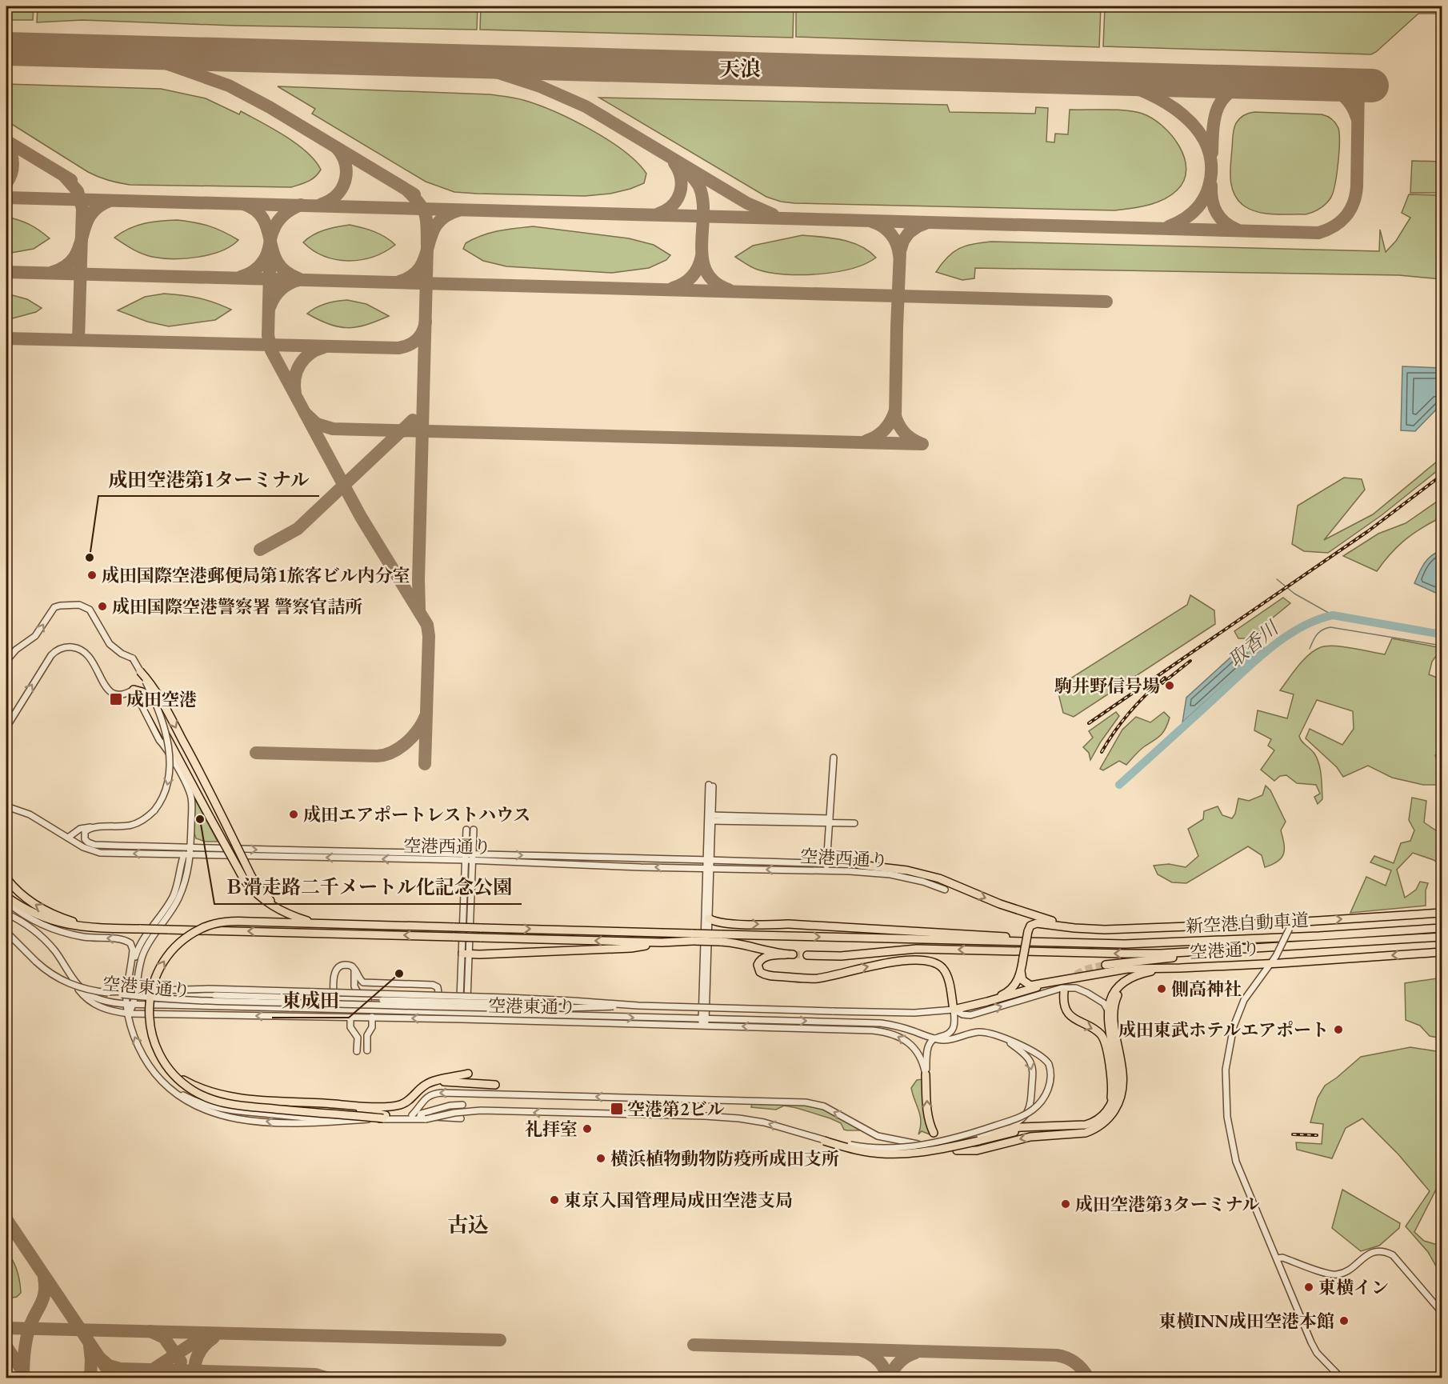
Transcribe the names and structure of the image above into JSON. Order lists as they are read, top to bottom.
{
  "streets": {
    "highway": ["新空港自動車道", "空港通り"],
    "street": ["空港西通り", "空港東通り"]
  },
  "districts": ["天浪", "古込"],
  "water": ["取香川"],
  "places": {
    "other": [
      "成田空港第1ターミナル",
      "成田国際空港郵便局第1旅客ビル内分室",
      "成田国際空港警察署 警察官詰所",
      "駒井野信号場",
      "成田エアポートレストハウス",
      "Ｂ滑走路二千メートル化記念公園",
      "東成田",
      "側高神社",
      "成田東武ホテルエアポート",
      "礼拝室",
      "横浜植物動物防疫所成田支所",
      "東京入国管理局成田空港支局",
      "成田空港第3ターミナル",
      "東横イン",
      "東横INN成田空港本館"
    ],
    "transit": ["成田空港", "空港第2ビル"]
  }
}
